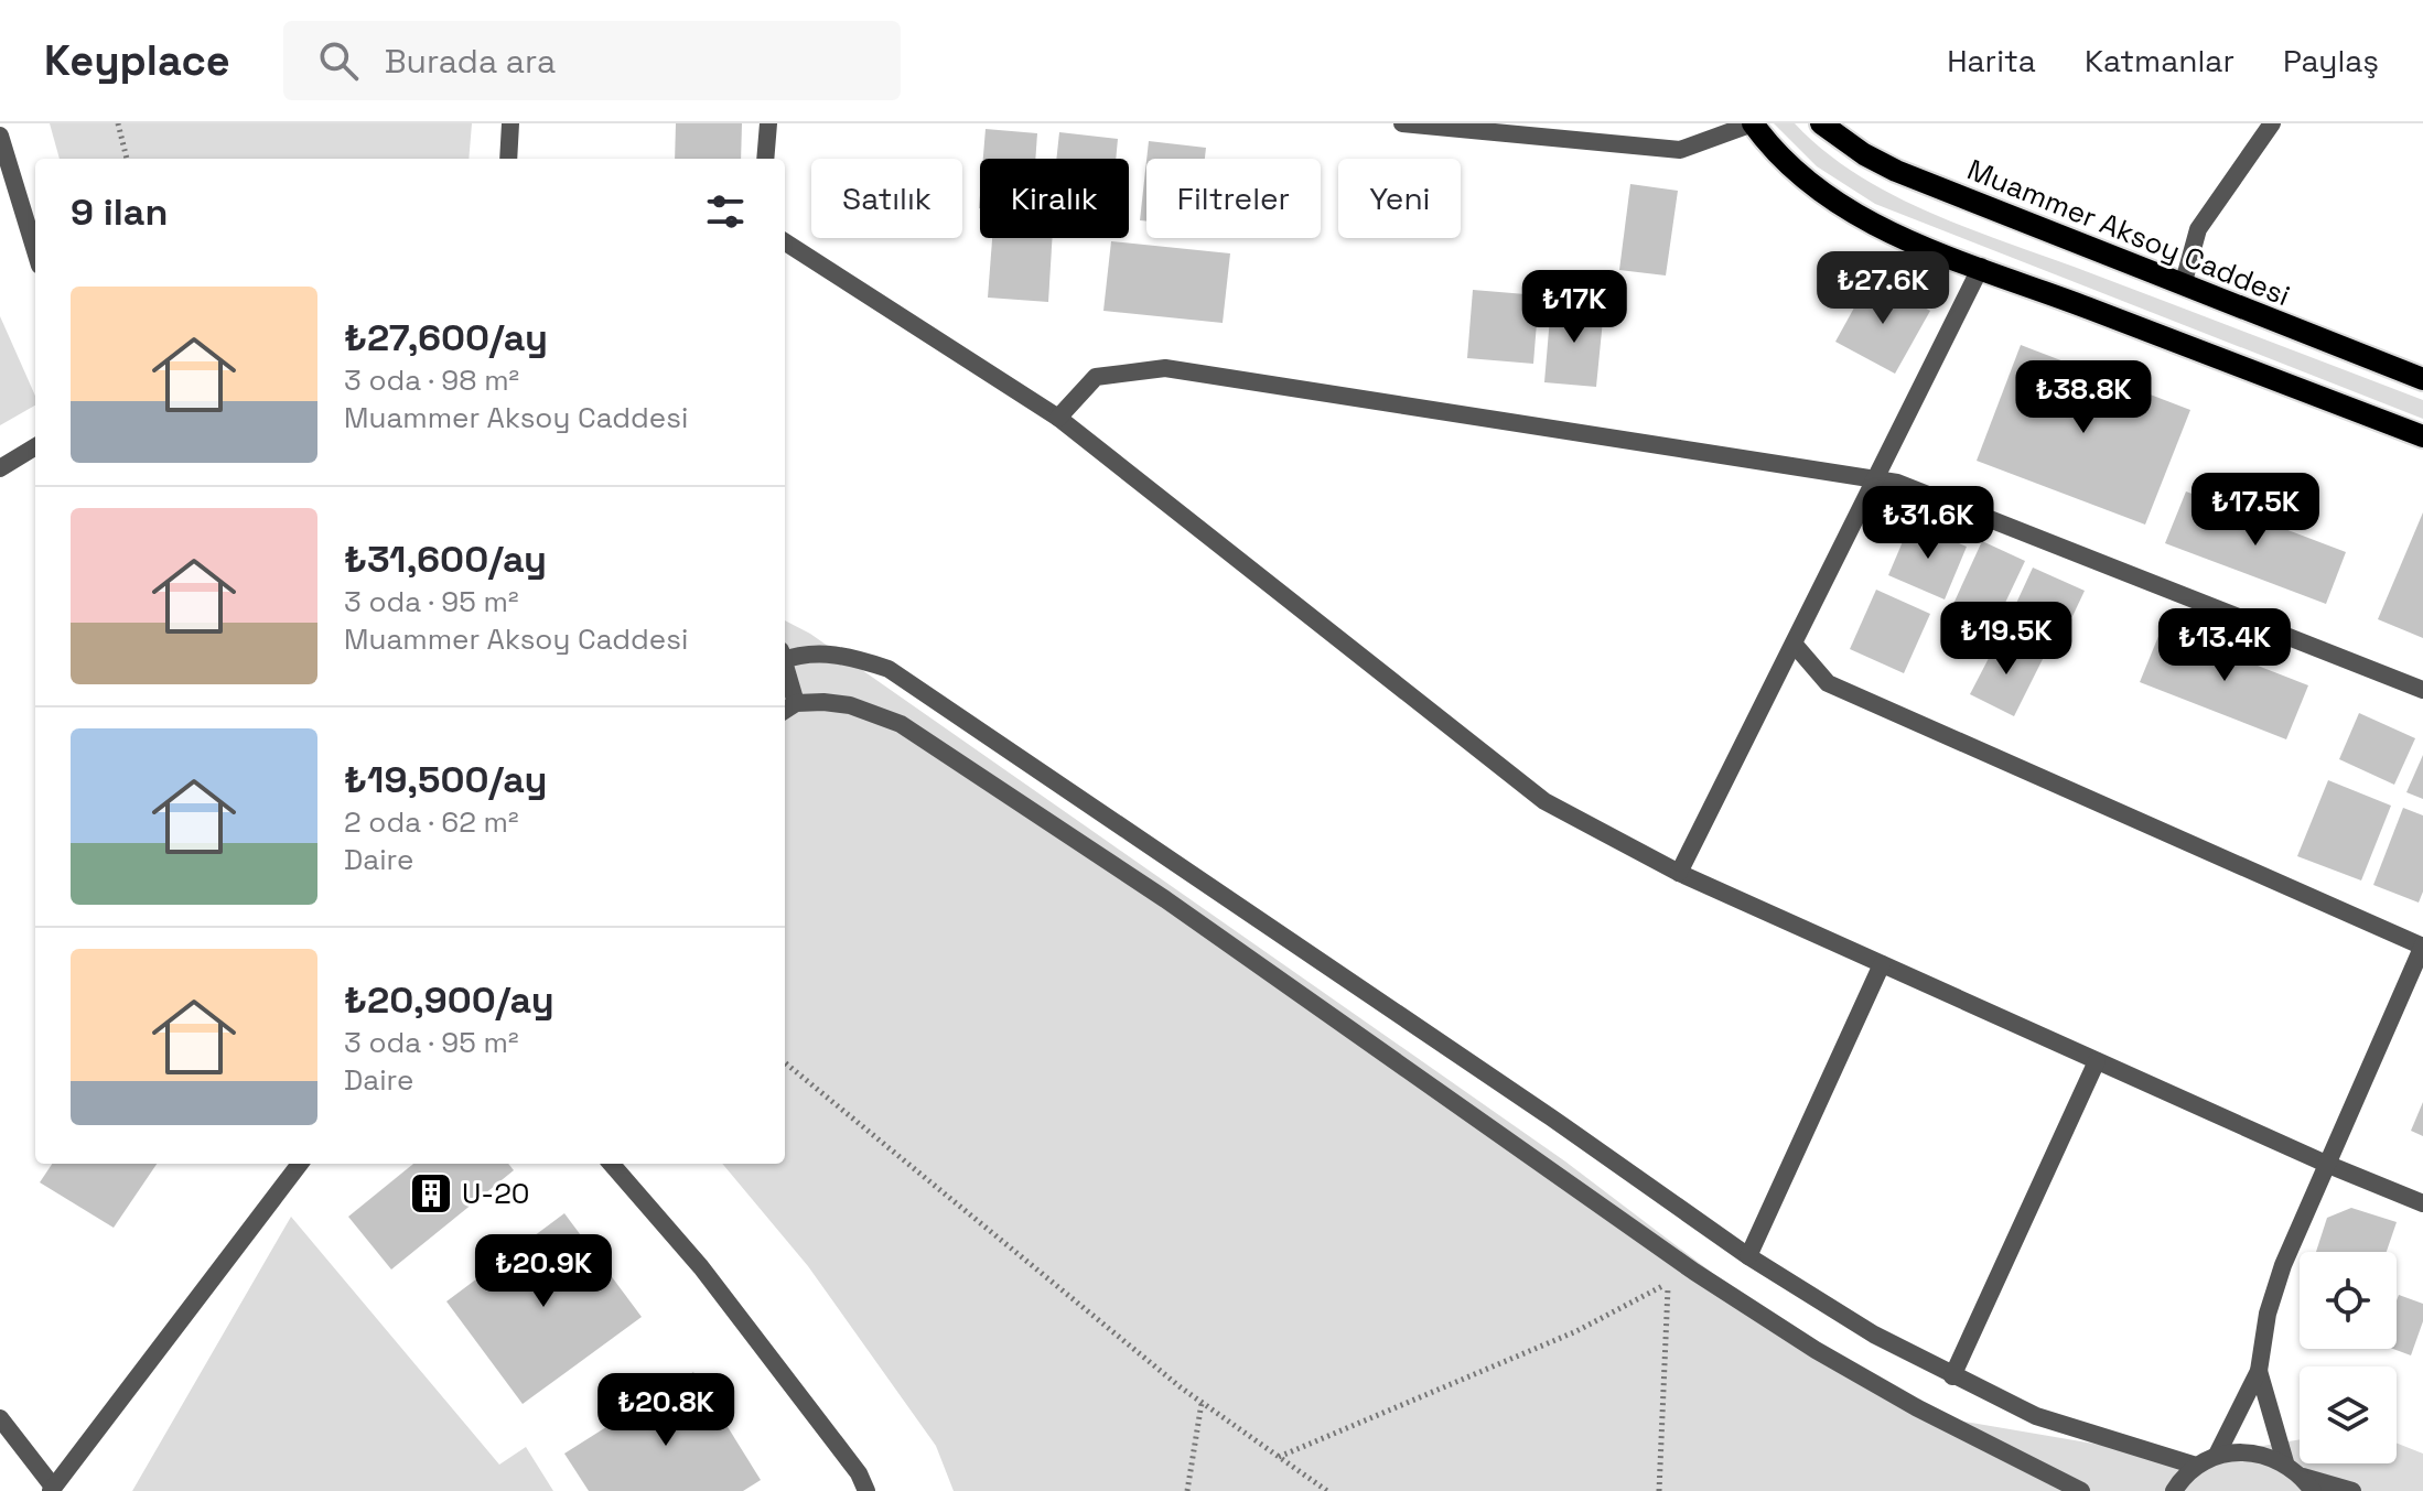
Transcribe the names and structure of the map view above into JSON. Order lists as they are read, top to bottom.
{
  "streets": {
    "main road": ["Muammer Aksoy Caddesi"]
  },
  "places": {
    "building": ["U-20"]
  },
  "page": {
    "header": "Keyplace",
    "search": "Burada ara",
    "nav": ["Harita", "Katmanlar", "Paylaş"],
    "chip": [
      "Satılık",
      "Kiralık",
      "Filtreler",
      "Yeni"
    ],
    "heading": "9 ilan",
    "price": [
      "₺27.6K",
      "₺17K",
      "₺38.8K",
      "₺17.5K",
      "₺31.6K",
      "₺19.5K",
      "₺13.4K",
      "₺20.9K",
      "₺20.8K"
    ],
    "list": [
      {
        "name": "₺27,600/ay",
        "note": "3 oda · 98 m² · Muammer Aksoy Caddesi"
      },
      {
        "name": "₺31,600/ay",
        "note": "3 oda · 95 m² · Muammer Aksoy Caddesi"
      },
      {
        "name": "₺19,500/ay",
        "note": "2 oda · 62 m² · Daire"
      },
      {
        "name": "₺20,900/ay",
        "note": "3 oda · 95 m² · Daire"
      }
    ]
  }
}
